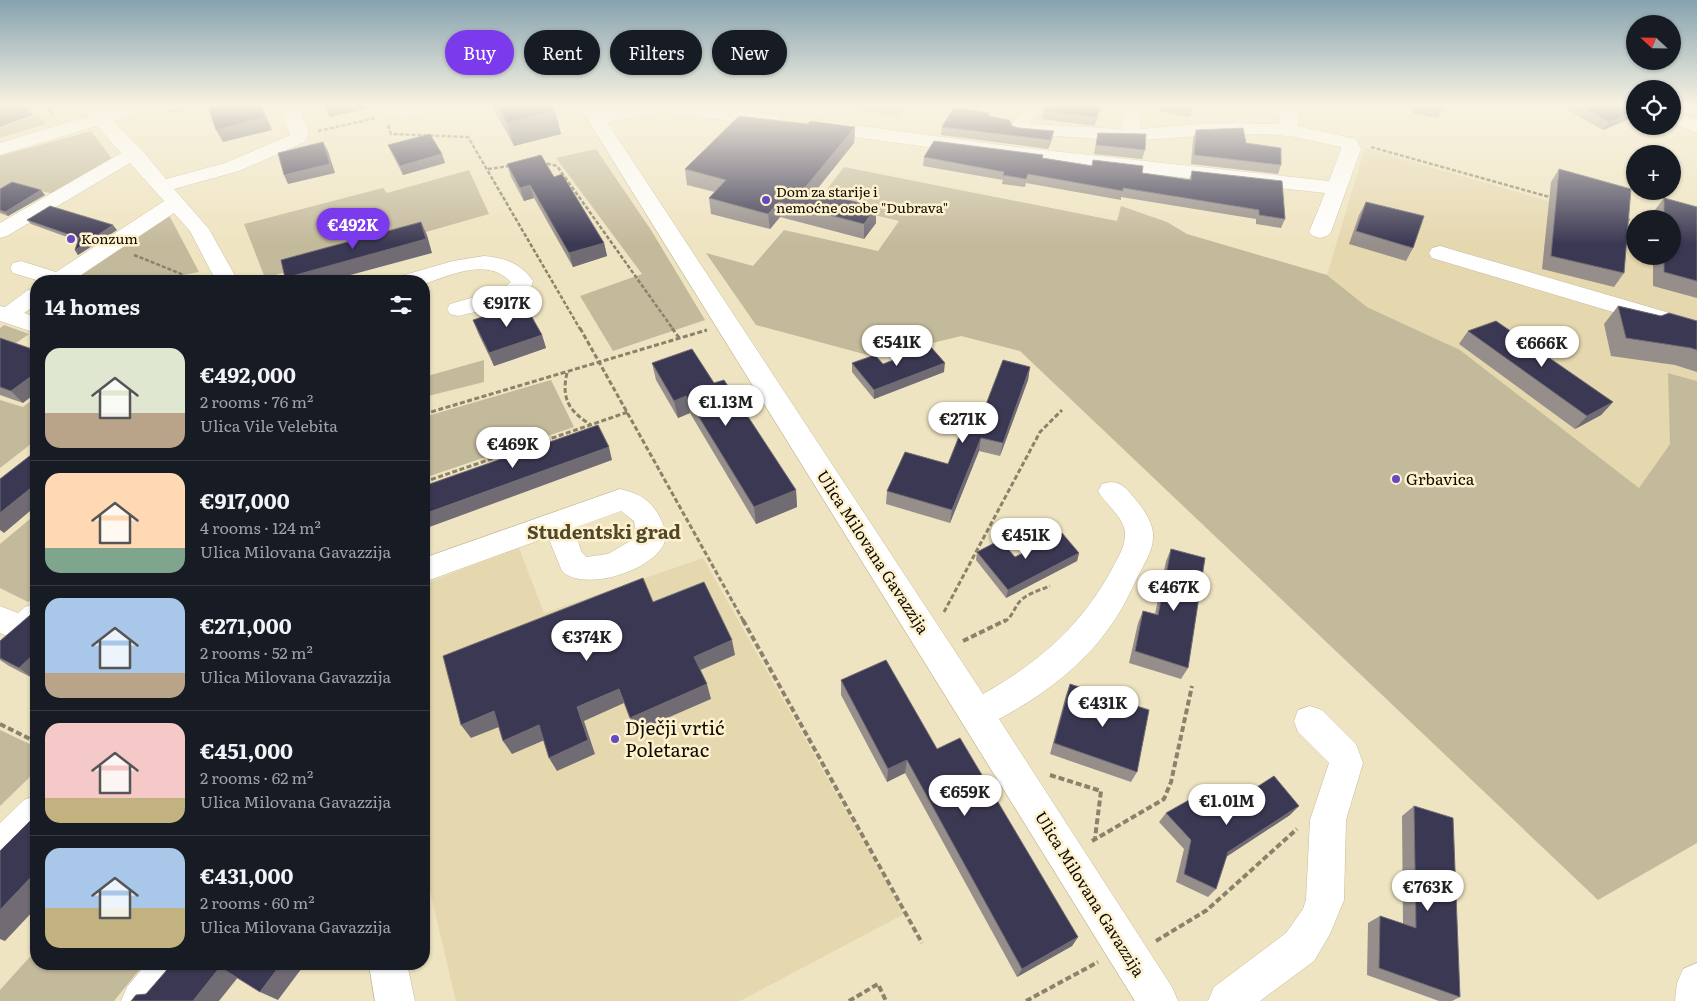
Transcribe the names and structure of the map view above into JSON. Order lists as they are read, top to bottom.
{
  "streets": {
    "street": ["Ulica Milovana Gavazzija"]
  },
  "districts": ["Studentski grad"],
  "places": [
    "Dom za starije i nemoćne osobe \"Dubrava\"",
    "Konzum",
    "Grbavica",
    "Dječji vrtić Poletarac"
  ],
  "north": "left",
  "page": {
    "map_buttons": ["+", "−"],
    "chip": [
      "Buy",
      "Rent",
      "Filters",
      "New"
    ],
    "price": [
      "€492K",
      "€917K",
      "€541K",
      "€666K",
      "€1.13M",
      "€271K",
      "€469K",
      "€451K",
      "€467K",
      "€374K",
      "€431K",
      "€659K",
      "€1.01M",
      "€763K"
    ],
    "heading": "14 homes",
    "list": [
      {
        "name": "€492,000",
        "note": "2 rooms · 76 m² · Ulica Vile Velebita"
      },
      {
        "name": "€917,000",
        "note": "4 rooms · 124 m² · Ulica Milovana Gavazzija"
      },
      {
        "name": "€271,000",
        "note": "2 rooms · 52 m² · Ulica Milovana Gavazzija"
      },
      {
        "name": "€451,000",
        "note": "2 rooms · 62 m² · Ulica Milovana Gavazzija"
      },
      {
        "name": "€431,000",
        "note": "2 rooms · 60 m² · Ulica Milovana Gavazzija"
      }
    ]
  }
}
